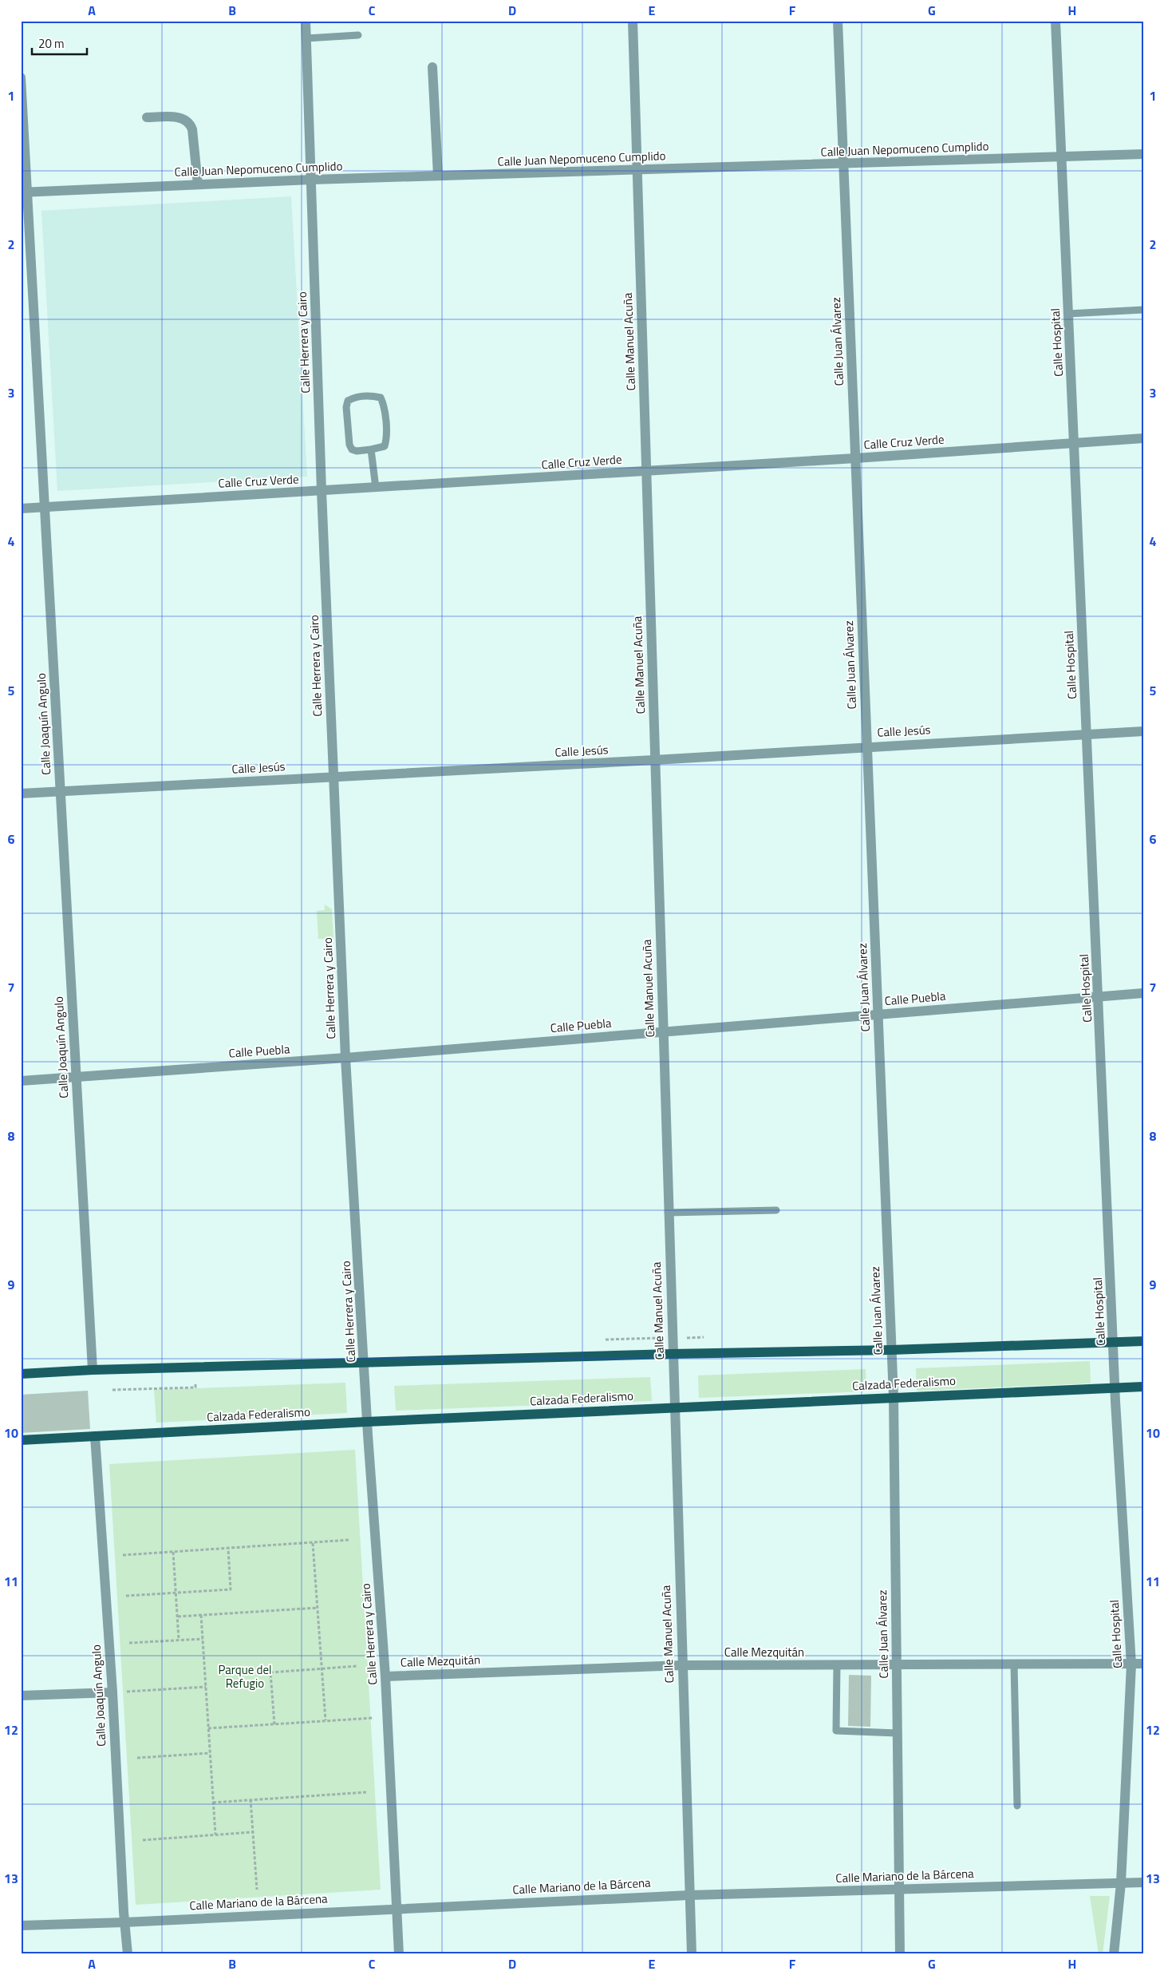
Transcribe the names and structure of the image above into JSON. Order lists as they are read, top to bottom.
{
  "streets": {
    "main road": ["Calzada Federalismo"],
    "street": [
      "Calle Juan Nepomuceno Cumplido",
      "Calle Manuel Acuña",
      "Calle Juan Álvarez",
      "Calle Herrera y Cairo",
      "Calle Hospital",
      "Calle Cruz Verde",
      "Calle Joaquín Angulo",
      "Calle Jesús",
      "Calle Puebla",
      "Calle Mezquitán",
      "Calle Mariano de la Bárcena"
    ]
  },
  "crossings": [
    ["Calle Juan Nepomuceno Cumplido", "Calle Manuel Acuña"],
    ["Calle Juan Nepomuceno Cumplido", "Calle Juan Álvarez"],
    ["Calle Juan Nepomuceno Cumplido", "Calle Herrera y Cairo"],
    ["Calle Juan Nepomuceno Cumplido", "Calle Hospital"],
    ["Calle Juan Nepomuceno Cumplido", "Calle Joaquín Angulo"],
    ["Calle Manuel Acuña", "Calle Cruz Verde"],
    ["Calle Manuel Acuña", "Calle Jesús"],
    ["Calle Manuel Acuña", "Calle Puebla"],
    ["Calle Manuel Acuña", "Calzada Federalismo"],
    ["Calle Manuel Acuña", "Calle Mezquitán"],
    ["Calle Manuel Acuña", "Calle Mariano de la Bárcena"],
    ["Calle Juan Álvarez", "Calle Cruz Verde"],
    ["Calle Juan Álvarez", "Calle Jesús"],
    ["Calle Juan Álvarez", "Calle Puebla"],
    ["Calle Juan Álvarez", "Calzada Federalismo"],
    ["Calle Juan Álvarez", "Calle Mezquitán"],
    ["Calle Juan Álvarez", "Calle Mariano de la Bárcena"],
    ["Calle Herrera y Cairo", "Calle Cruz Verde"],
    ["Calle Herrera y Cairo", "Calle Jesús"],
    ["Calle Herrera y Cairo", "Calle Puebla"],
    ["Calle Herrera y Cairo", "Calzada Federalismo"],
    ["Calle Herrera y Cairo", "Calle Mezquitán"],
    ["Calle Herrera y Cairo", "Calle Mariano de la Bárcena"],
    ["Calle Hospital", "Calle Cruz Verde"],
    ["Calle Hospital", "Calle Jesús"],
    ["Calle Hospital", "Calle Puebla"],
    ["Calle Hospital", "Calzada Federalismo"],
    ["Calle Hospital", "Calle Mezquitán"],
    ["Calle Hospital", "Calle Mariano de la Bárcena"],
    ["Calle Cruz Verde", "Calle Joaquín Angulo"],
    ["Calle Joaquín Angulo", "Calle Jesús"],
    ["Calle Joaquín Angulo", "Calle Puebla"],
    ["Calle Joaquín Angulo", "Calzada Federalismo"],
    ["Calle Joaquín Angulo", "Calle Mariano de la Bárcena"]
  ],
  "parks": ["Parque del Refugio"],
  "scale_bar": "20 m",
  "grid": {
    "columns": [
      "A",
      "B",
      "C",
      "D",
      "E",
      "F",
      "G",
      "H"
    ],
    "rows": [
      "1",
      "2",
      "3",
      "4",
      "5",
      "6",
      "7",
      "8",
      "9",
      "10",
      "11",
      "12",
      "13"
    ]
  }
}
